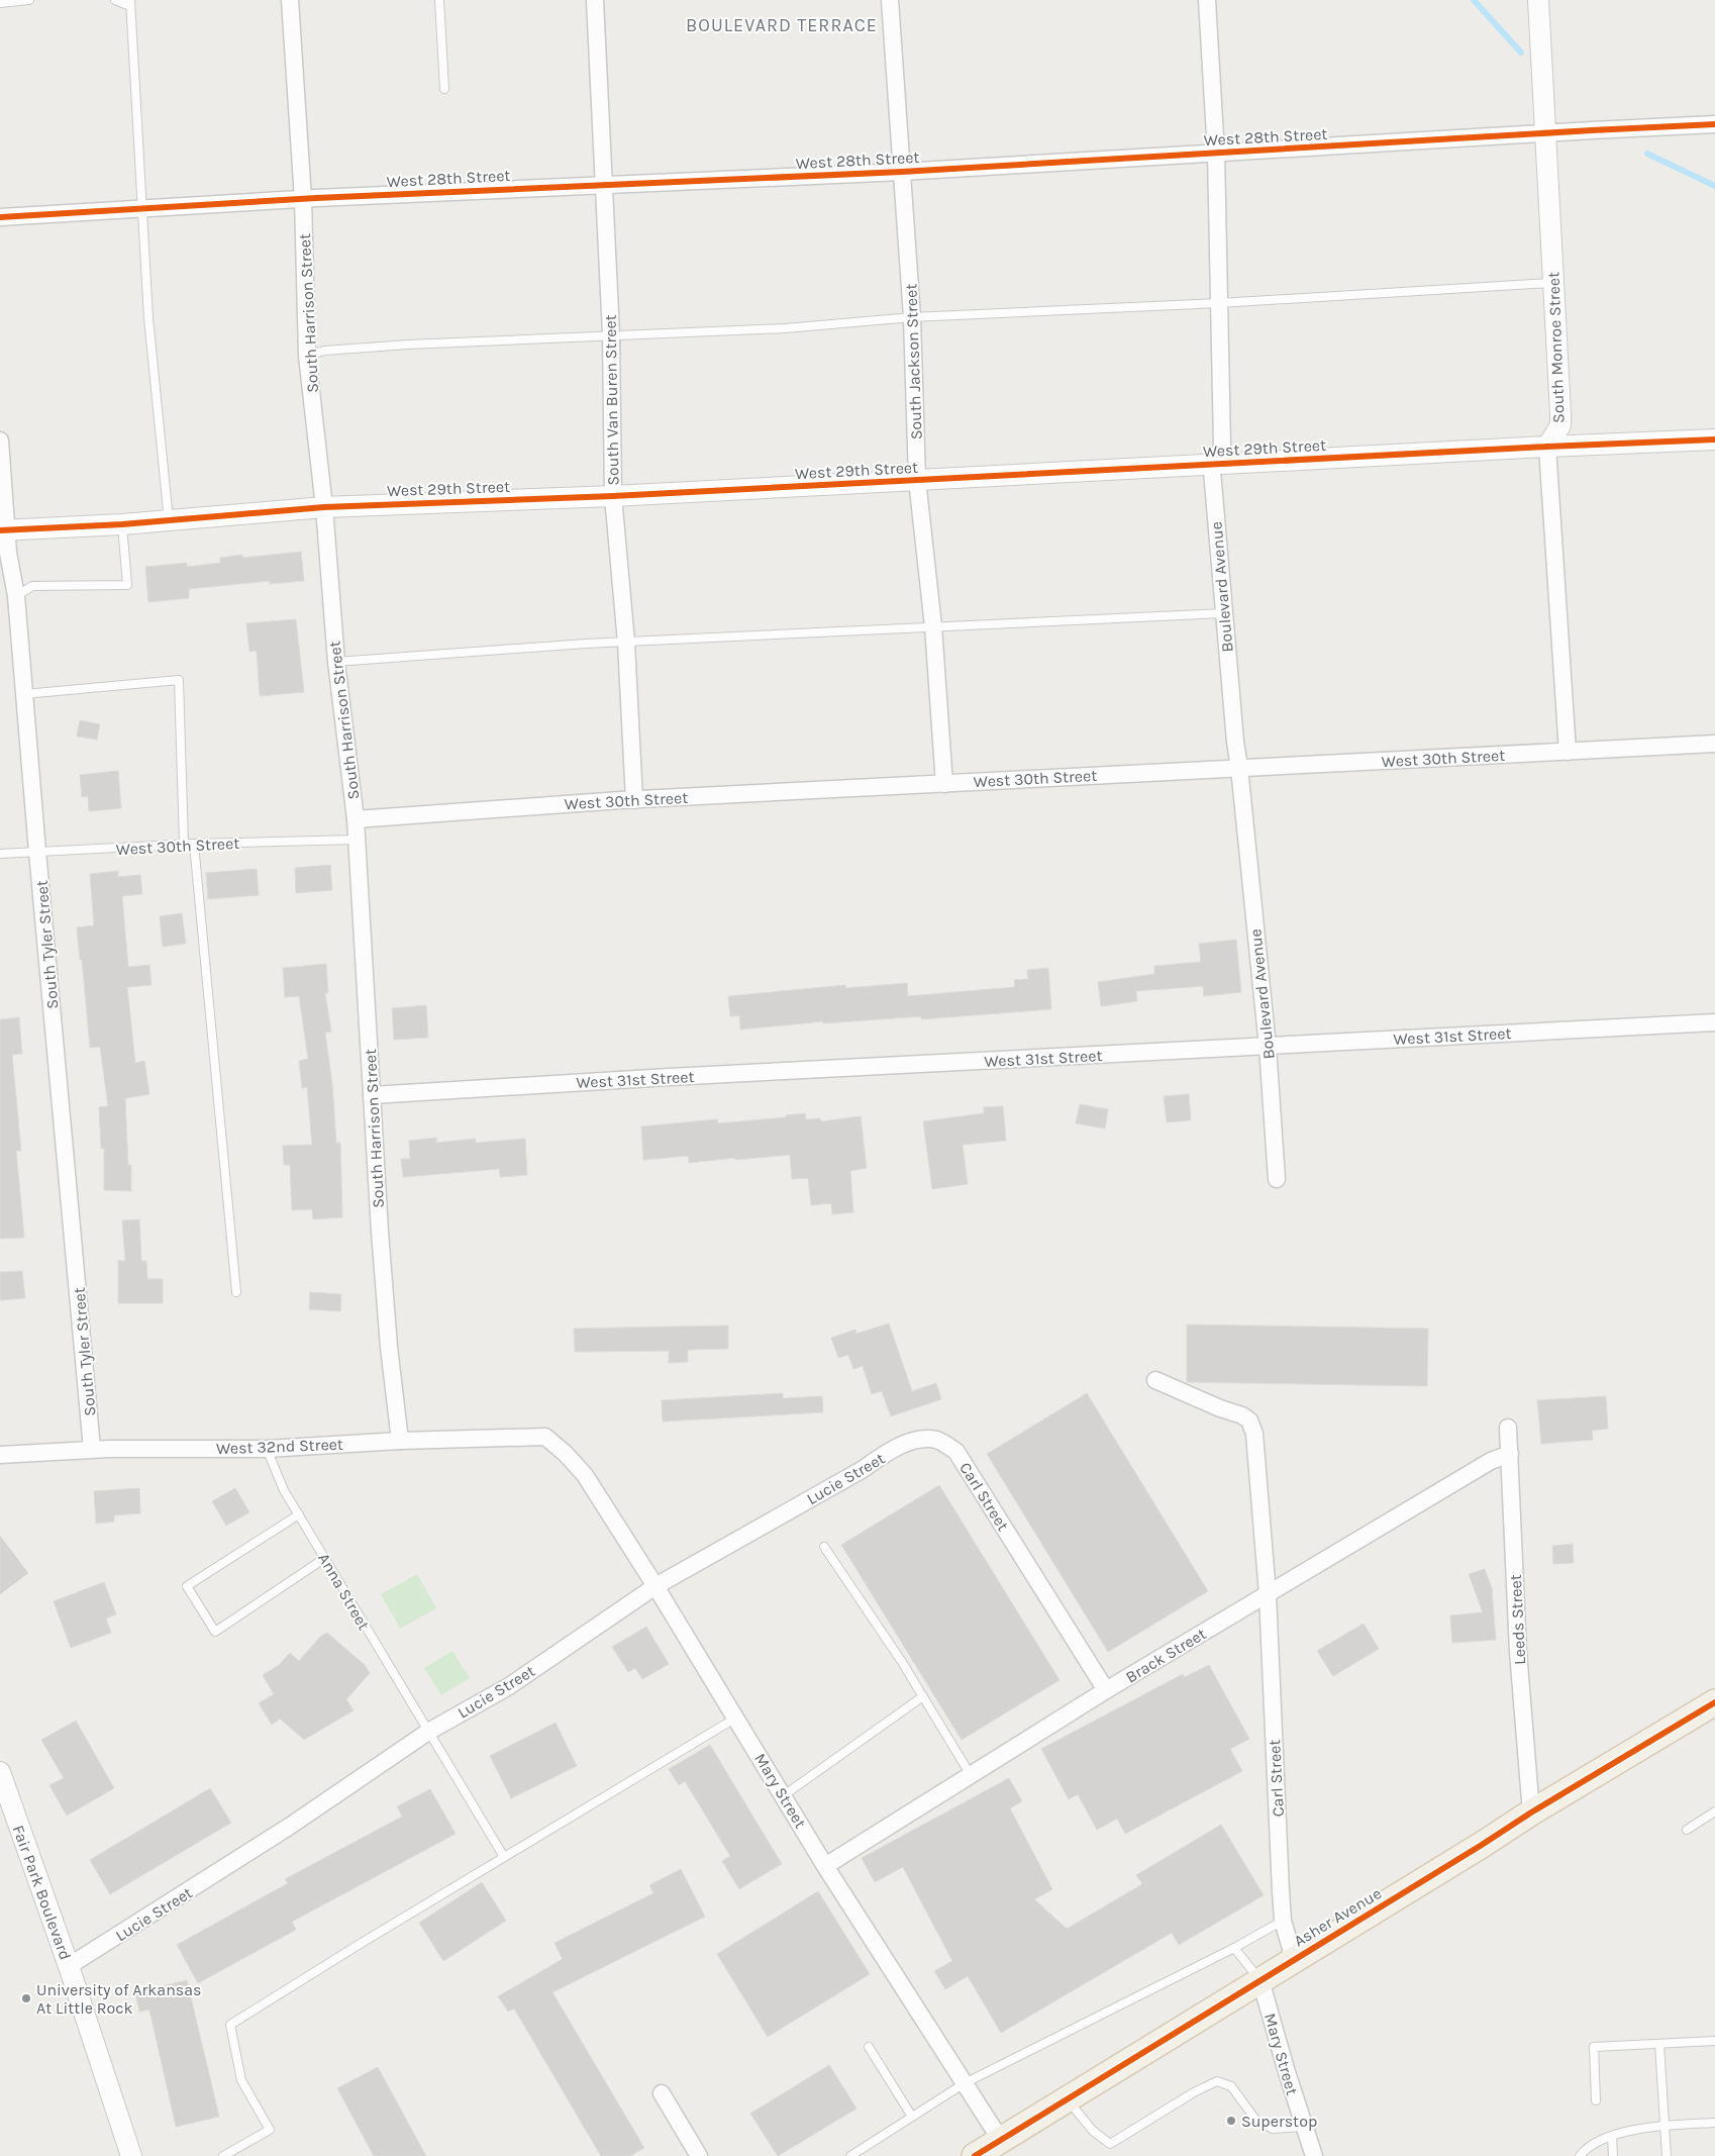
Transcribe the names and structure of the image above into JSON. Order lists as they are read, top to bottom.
{
  "streets": {
    "main road": ["Asher Avenue"],
    "street": [
      "West 28th Street",
      "South Harrison Street",
      "South Monroe Street",
      "South Jackson Street",
      "South Van Buren Street",
      "West 29th Street",
      "Boulevard Avenue",
      "West 30th Street",
      "South Tyler Street",
      "West 31st Street",
      "West 32nd Street",
      "Lucie Street",
      "Carl Street",
      "Leeds Street",
      "Brack Street",
      "Mary Street",
      "Fair Park Boulevard"
    ],
    "lane": ["Anna Street"]
  },
  "crossings": [
    ["West 28th Street", "South Harrison Street"],
    ["West 28th Street", "South Monroe Street"],
    ["West 28th Street", "South Jackson Street"],
    ["West 28th Street", "South Van Buren Street"],
    ["South Harrison Street", "West 29th Street"],
    ["South Harrison Street", "West 30th Street"],
    ["South Harrison Street", "West 31st Street"],
    ["South Harrison Street", "West 32nd Street"],
    ["South Monroe Street", "West 29th Street"],
    ["South Monroe Street", "West 30th Street"],
    ["South Jackson Street", "West 29th Street"],
    ["South Jackson Street", "West 30th Street"],
    ["South Van Buren Street", "West 29th Street"],
    ["South Van Buren Street", "West 30th Street"],
    ["West 29th Street", "Boulevard Avenue"],
    ["West 29th Street", "South Tyler Street"],
    ["Boulevard Avenue", "West 30th Street"],
    ["Boulevard Avenue", "West 31st Street"],
    ["West 30th Street", "South Tyler Street"],
    ["South Tyler Street", "West 32nd Street"],
    ["West 32nd Street", "Anna Street"],
    ["West 32nd Street", "Mary Street"],
    ["Lucie Street", "Carl Street"],
    ["Lucie Street", "Anna Street"],
    ["Lucie Street", "Mary Street"],
    ["Lucie Street", "Fair Park Boulevard"],
    ["Carl Street", "Brack Street"],
    ["Carl Street", "Asher Avenue"],
    ["Leeds Street", "Brack Street"],
    ["Leeds Street", "Asher Avenue"],
    ["Brack Street", "Mary Street"],
    ["Mary Street", "Asher Avenue"]
  ],
  "districts": ["BOULEVARD TERRACE"],
  "places": ["University of Arkansas At Little Rock", "Superstop"]
}
